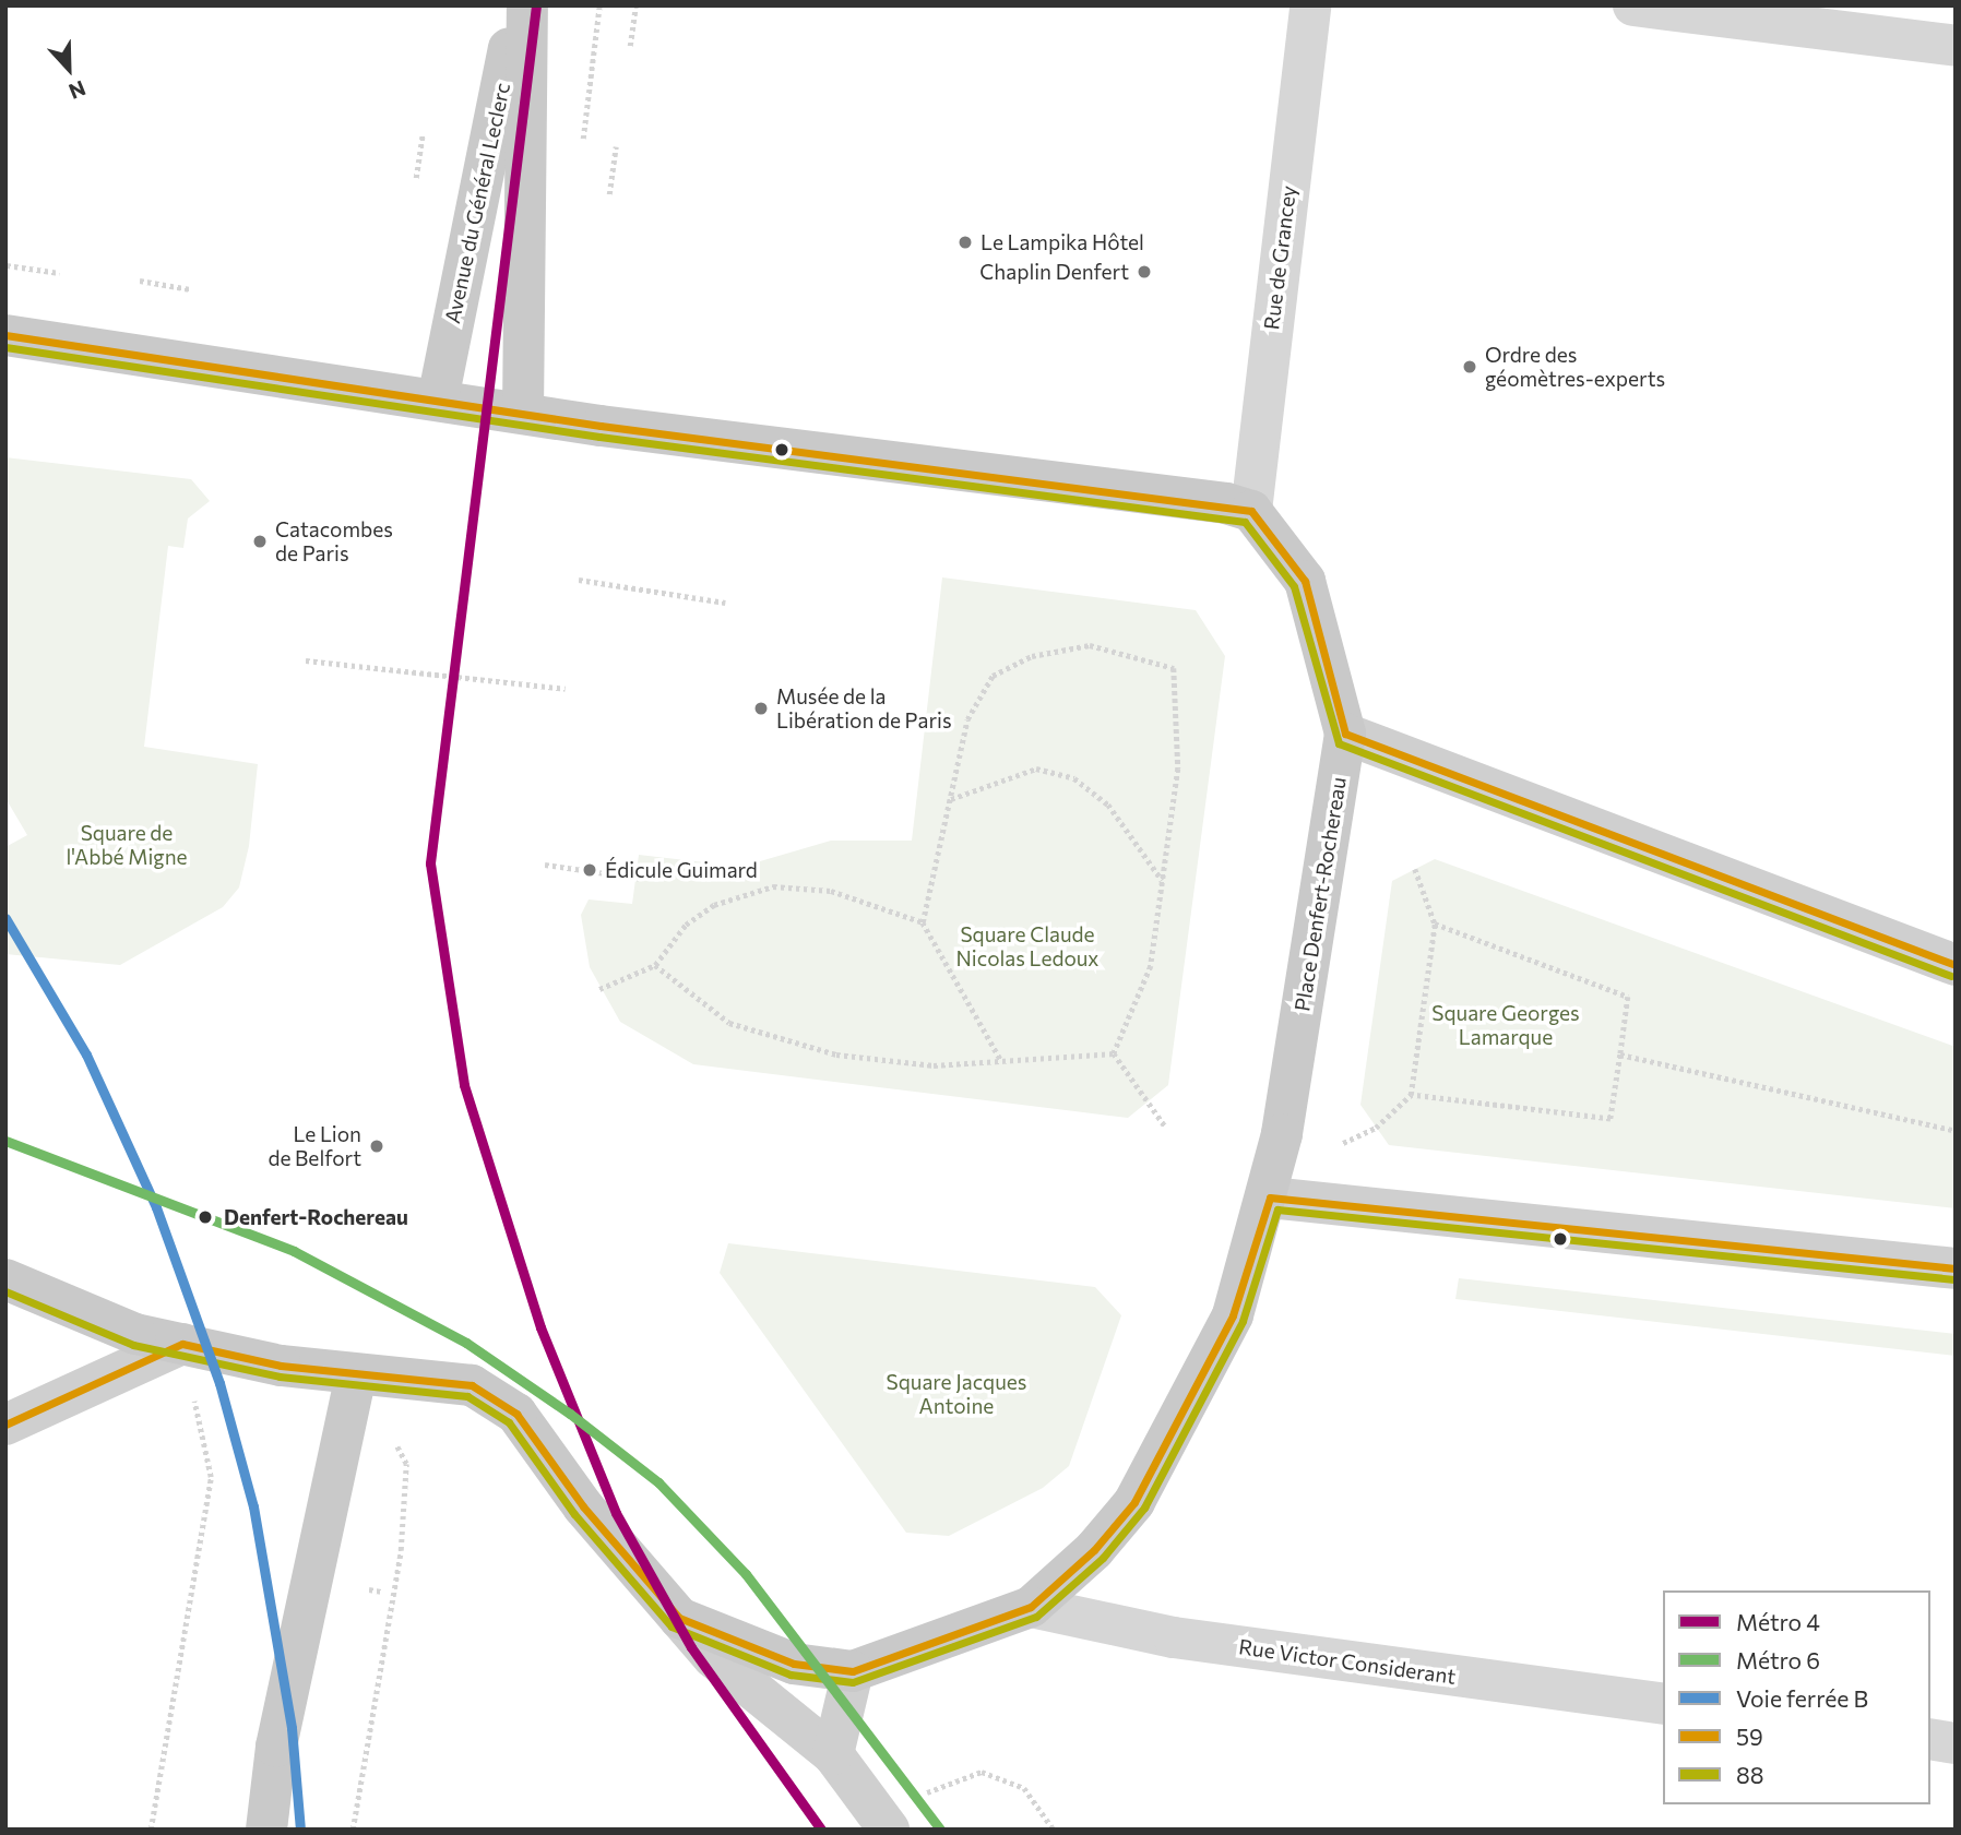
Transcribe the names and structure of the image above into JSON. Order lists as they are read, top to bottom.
{
  "streets": {
    "main road": ["Avenue du Général Leclerc", "Place Denfert-Rochereau"],
    "street": ["Rue de Grancey", "Rue Victor Considerant"]
  },
  "crossings": [
    ["Rue de Grancey", "Place Denfert-Rochereau"],
    ["Place Denfert-Rochereau", "Rue Victor Considerant"]
  ],
  "parks": [
    "Square de l'Abbé Migne",
    "Square Claude Nicolas Ledoux",
    "Square Georges Lamarque",
    "Square Jacques Antoine"
  ],
  "places": [
    "Le Lampika Hôtel",
    "Chaplin Denfert",
    "Ordre des géomètres-experts",
    "Catacombes de Paris",
    "Musée de la Libération de Paris",
    "Édicule Guimard",
    "Le Lion de Belfort",
    "Denfert-Rochereau"
  ],
  "lines": [
    "metro line 4",
    "transit line 59",
    "transit line 88",
    "rail line B",
    "metro line 6"
  ],
  "legend": [
    "Métro 4",
    "Métro 6",
    "Voie ferrée B",
    "59",
    "88"
  ],
  "north": "bottom"
}
